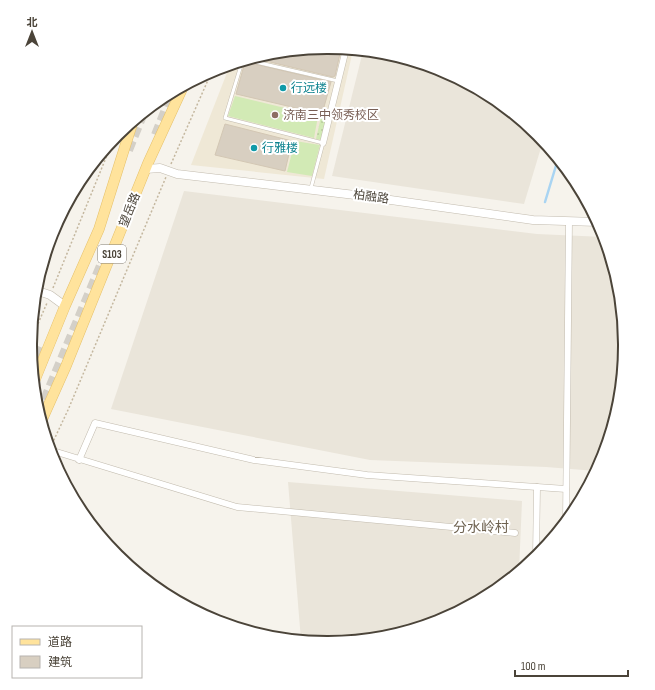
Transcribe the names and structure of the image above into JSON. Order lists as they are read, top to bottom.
{
  "streets": {
    "main road": ["望岳路", "S103"],
    "street": ["柏融路"]
  },
  "crossings": [
    ["柏融路", "望岳路"]
  ],
  "districts": ["分水岭村"],
  "places": ["行远楼", "济南三中领秀校区", "行雅楼"],
  "legend": ["道路", "建筑"],
  "scale_bar": "100 m",
  "north": "top"
}
